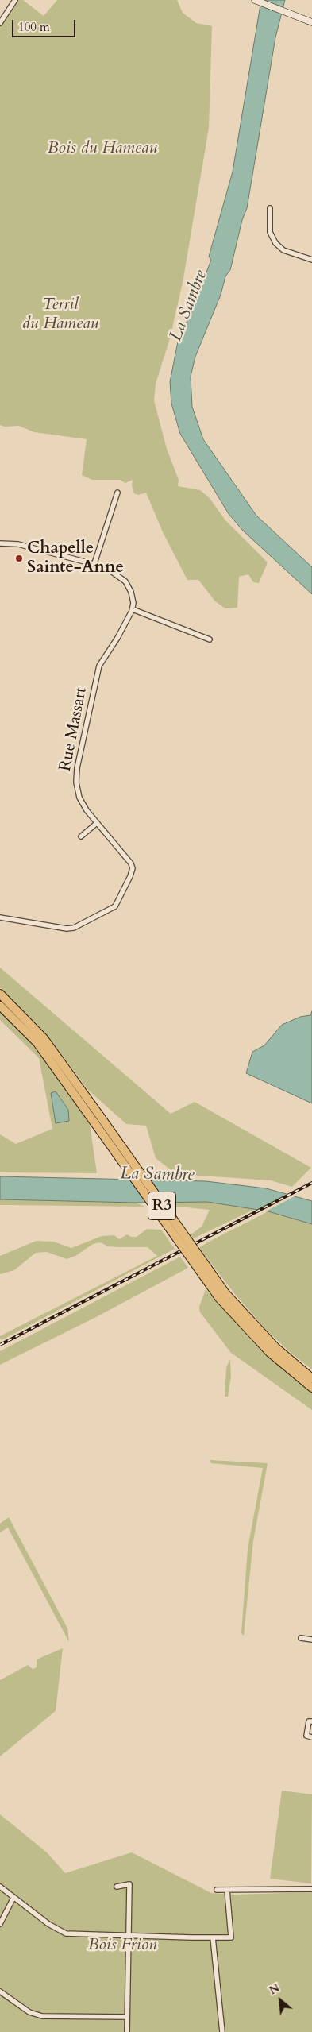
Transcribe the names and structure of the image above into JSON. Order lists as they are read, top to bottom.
{
  "streets": {
    "highway": ["R3"],
    "street": ["Rue Massart"]
  },
  "water": ["La Sambre"],
  "parks": ["Bois du Hameau", "Terril du Hameau", "Bois Frion"],
  "places": ["Chapelle Sainte-Anne"],
  "scale_bar": "100 m",
  "north": "top left"
}
